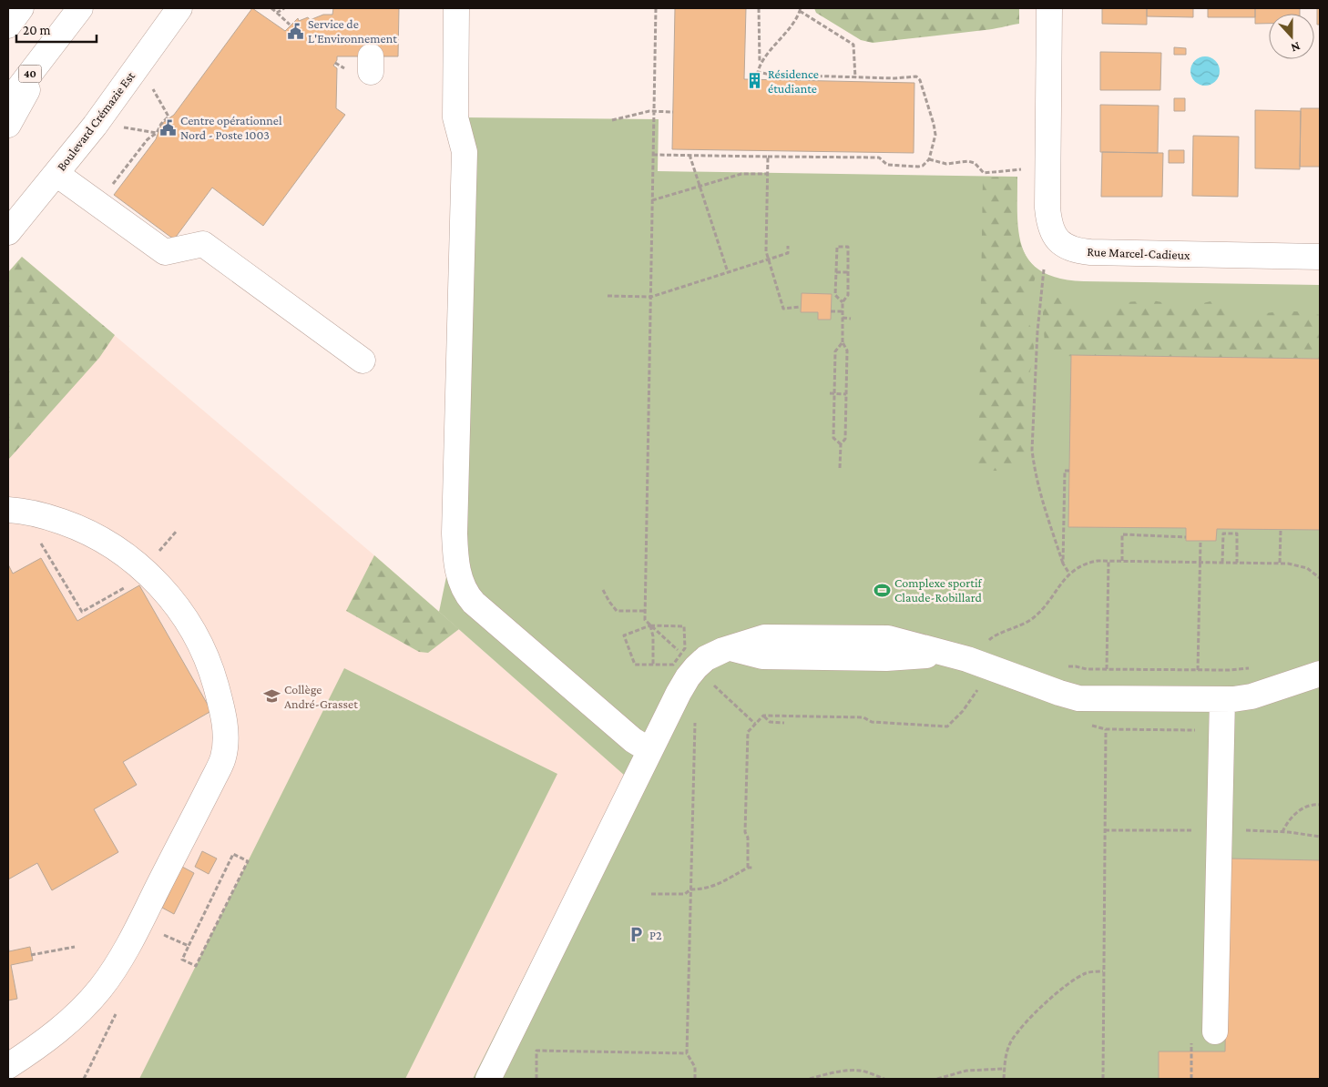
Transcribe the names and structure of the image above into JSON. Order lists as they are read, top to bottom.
{
  "streets": {
    "main road": ["40", "Boulevard Crémazie Est", "Rue Marcel-Cadieux"]
  },
  "places": {
    "public building": ["Service de L'Environnement", "Centre opérationnel Nord - Poste 1003"],
    "building": ["Résidence étudiante"],
    "sports": ["Complexe sportif Claude-Robillard"],
    "school or university": ["Collège André-Grasset"],
    "parking": ["P2"]
  },
  "scale_bar": "20 m",
  "north": "bottom"
}
